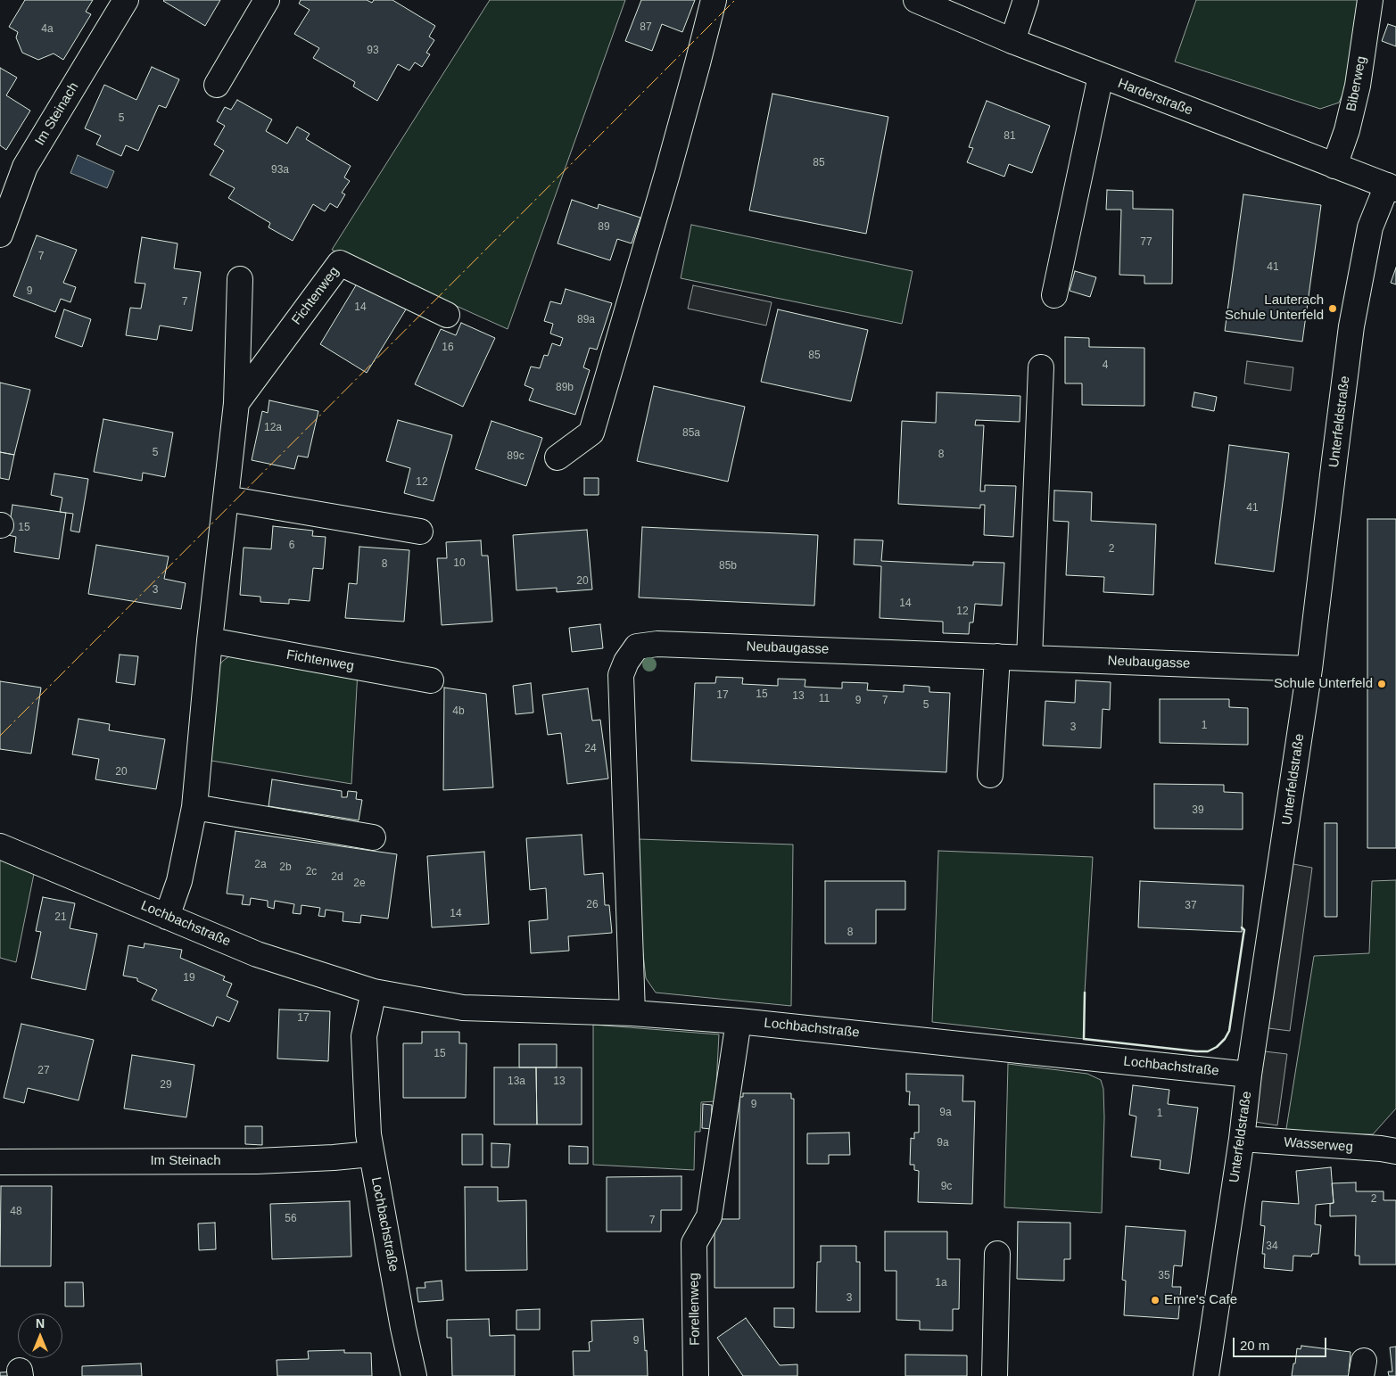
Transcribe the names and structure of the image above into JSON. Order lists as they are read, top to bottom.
{
  "streets": {
    "street": [
      "Biberweg",
      "Harderstraße",
      "Im Steinach",
      "Fichtenweg",
      "Unterfeldstraße",
      "Neubaugasse",
      "Lochbachstraße",
      "Wasserweg",
      "Forellenweg"
    ]
  },
  "crossings": [
    ["Biberweg", "Harderstraße"],
    ["Harderstraße", "Unterfeldstraße"],
    ["Im Steinach", "Lochbachstraße"],
    ["Unterfeldstraße", "Neubaugasse"],
    ["Unterfeldstraße", "Lochbachstraße"],
    ["Unterfeldstraße", "Wasserweg"],
    ["Neubaugasse", "Lochbachstraße"],
    ["Lochbachstraße", "Forellenweg"]
  ],
  "places": ["Lauterach Schule Unterfeld", "Schule Unterfeld", "Emre's Cafe"],
  "house_numbers": [
    "87",
    "4a",
    "93",
    "5",
    "81",
    "85",
    "93a",
    "89",
    "77",
    "7",
    "41",
    "9",
    "7",
    "14",
    "89a",
    "16",
    "85",
    "4",
    "89b",
    "12a",
    "85a",
    "5",
    "8",
    "89c",
    "12",
    "41",
    "15",
    "6",
    "2",
    "10",
    "8",
    "85b",
    "20",
    "3",
    "14",
    "12",
    "15",
    "17",
    "13",
    "11",
    "9",
    "7",
    "5",
    "4b",
    "1",
    "3",
    "24",
    "20",
    "39",
    "2a",
    "2b",
    "2c",
    "2d",
    "2e",
    "26",
    "37",
    "14",
    "21",
    "8",
    "19",
    "17",
    "15",
    "27",
    "13a",
    "13",
    "29",
    "9",
    "9a",
    "1",
    "9a",
    "9c",
    "2",
    "48",
    "56",
    "7",
    "34",
    "35",
    "1a",
    "3",
    "9"
  ],
  "scale_bar": "20 m",
  "north": "top"
}
